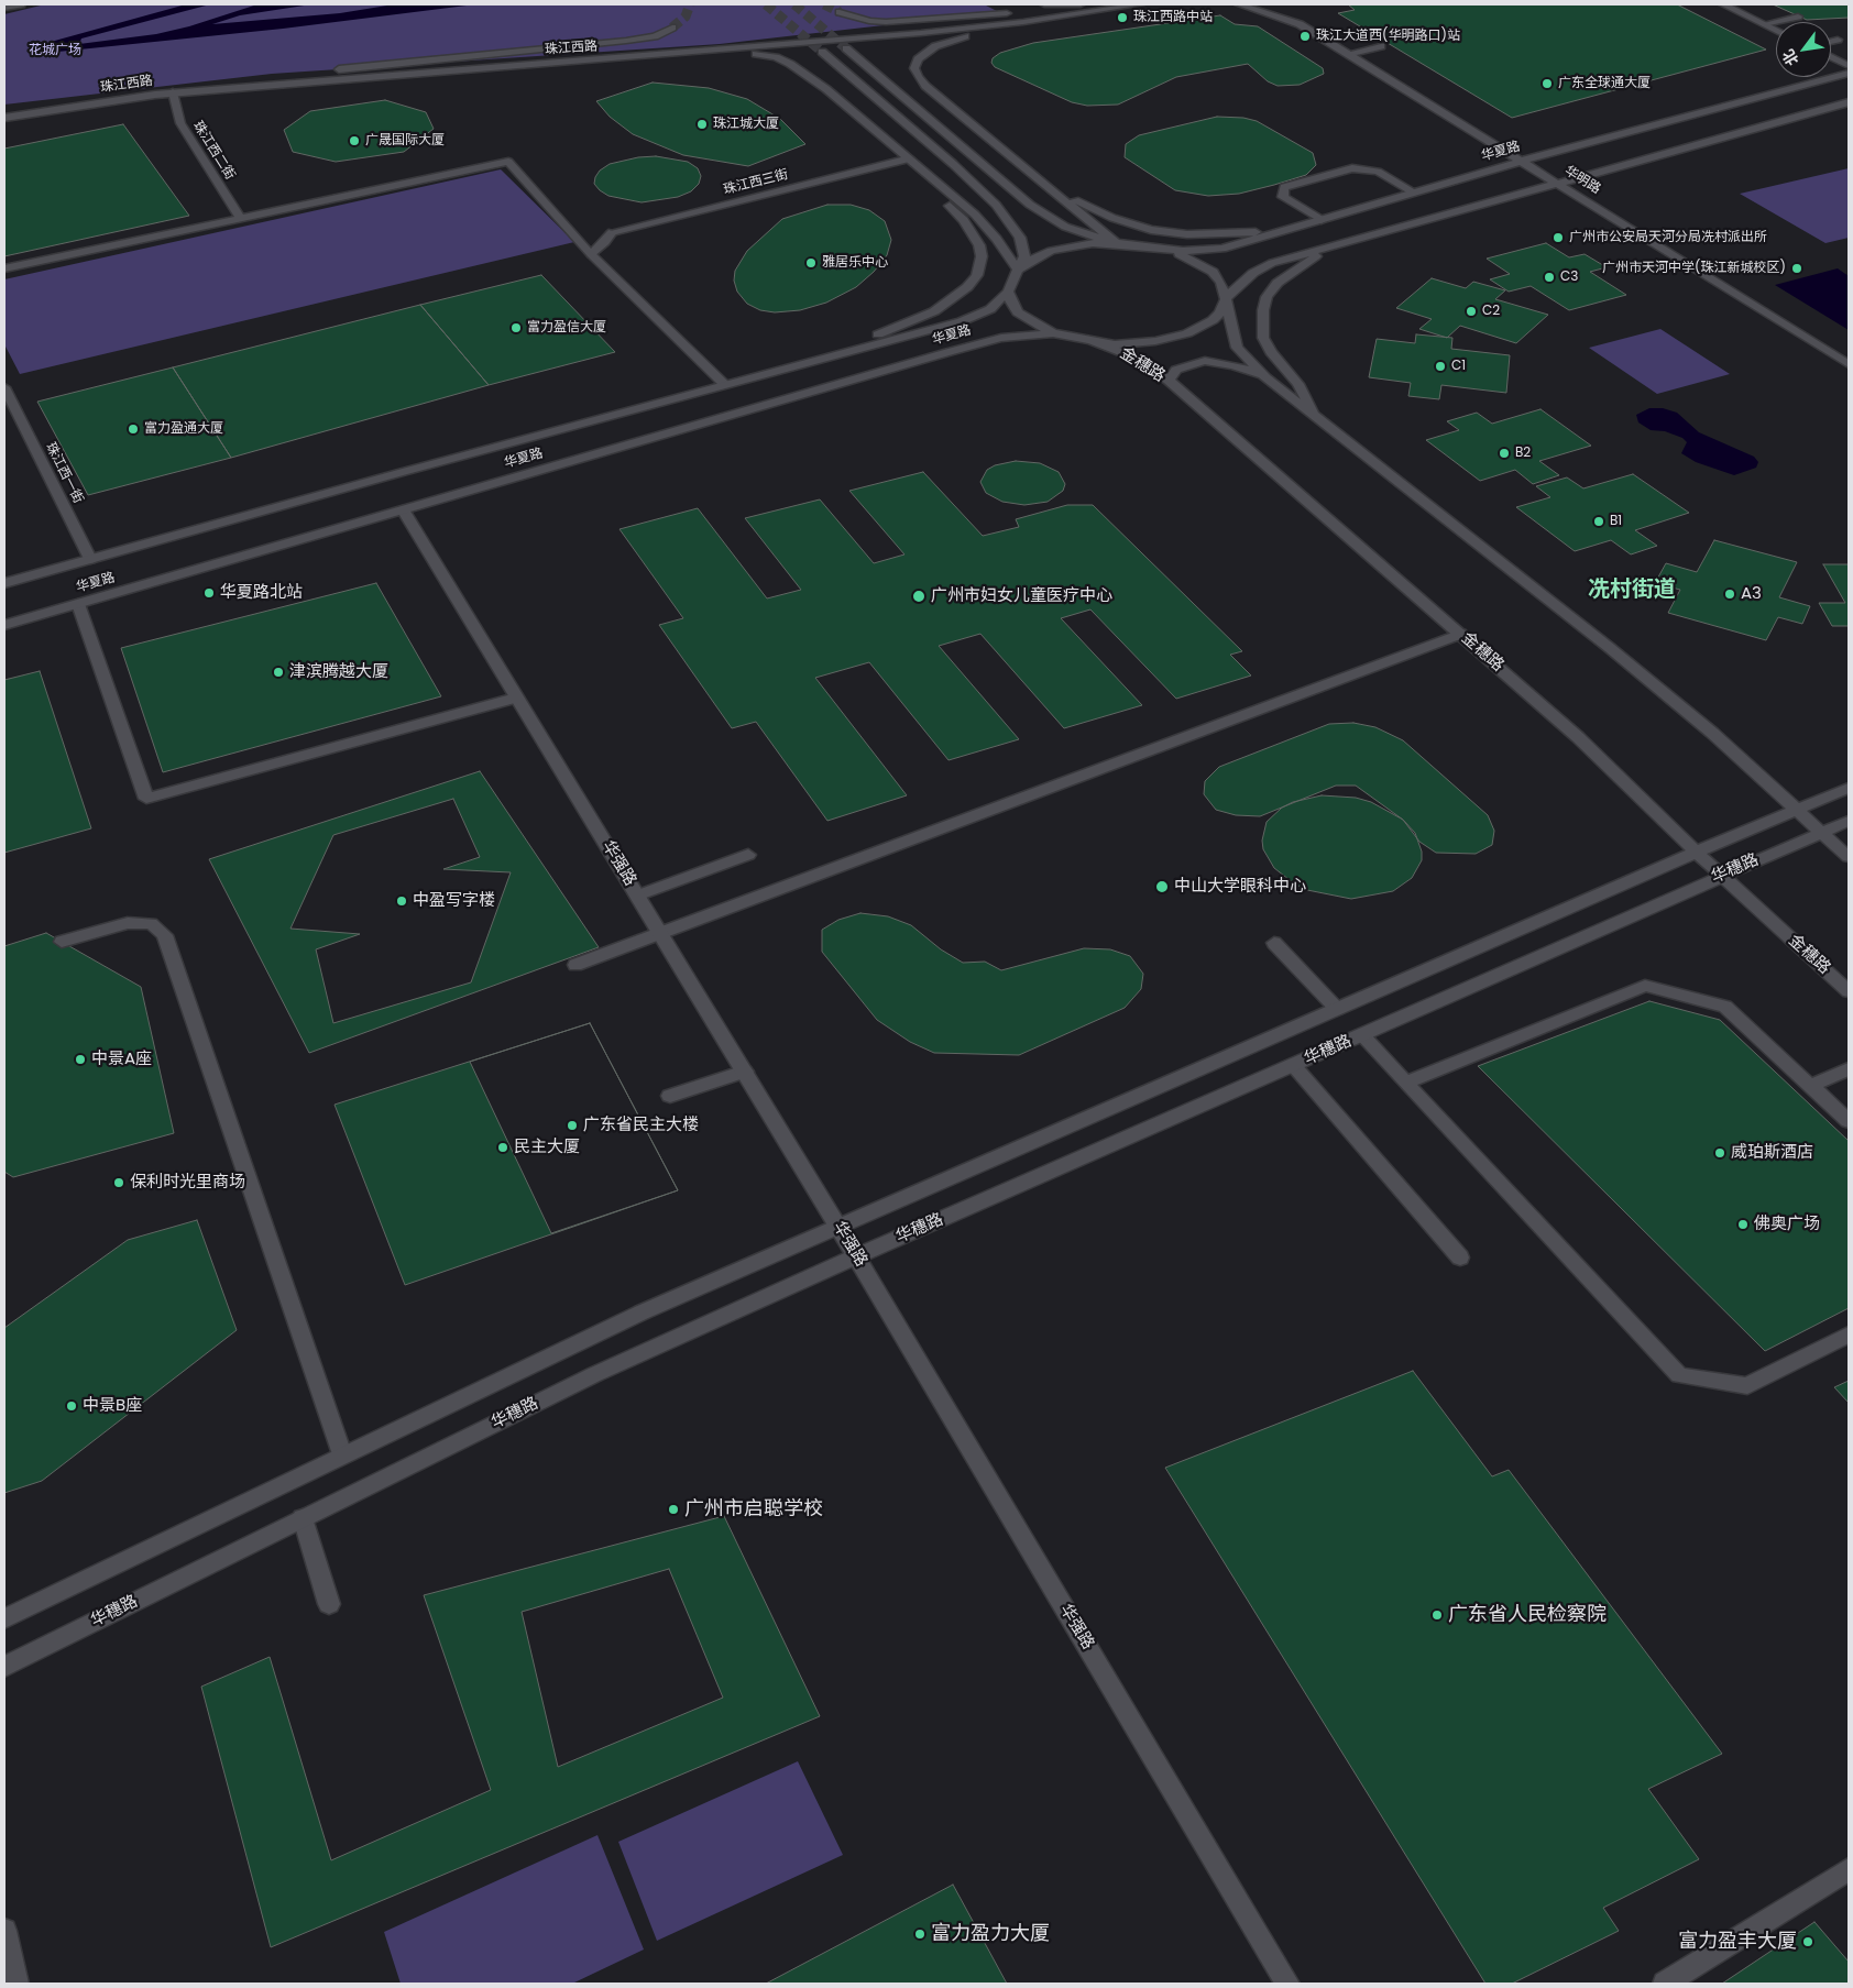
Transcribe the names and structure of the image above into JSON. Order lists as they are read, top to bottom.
{
  "streets": {
    "main road": [
      "珠江西路",
      "珠江西二街",
      "华夏路",
      "华明路",
      "珠江西三街",
      "金穗路",
      "珠江西一街",
      "华强路",
      "华穗路"
    ]
  },
  "crossings": [
    ["珠江西路", "珠江西二街"],
    ["华夏路", "华明路"],
    ["华夏路", "金穗路"],
    ["华夏路", "珠江西一街"],
    ["华夏路", "华强路"],
    ["金穗路", "华穗路"],
    ["华强路", "华穗路"]
  ],
  "districts": ["冼村街道"],
  "parks": ["花城广场"],
  "places": [
    "珠江西路中站",
    "珠江大道西(华明路口)站",
    "广东全球通大厦",
    "珠江城大厦",
    "广晟国际大厦",
    "广州市公安局天河分局冼村派出所",
    "雅居乐中心",
    "广州市天河中学(珠江新城校区)",
    "C3",
    "C2",
    "富力盈信大厦",
    "C1",
    "富力盈通大厦",
    "B2",
    "B1",
    "华夏路北站",
    "A3",
    "广州市妇女儿童医疗中心",
    "津滨腾越大厦",
    "中山大学眼科中心",
    "中盈写字楼",
    "中景A座",
    "广东省民主大楼",
    "民主大厦",
    "威珀斯酒店",
    "保利时光里商场",
    "佛奥广场",
    "中景B座",
    "广州市启聪学校",
    "广东省人民检察院",
    "富力盈力大厦",
    "富力盈丰大厦"
  ],
  "north": "bottom left"
}
